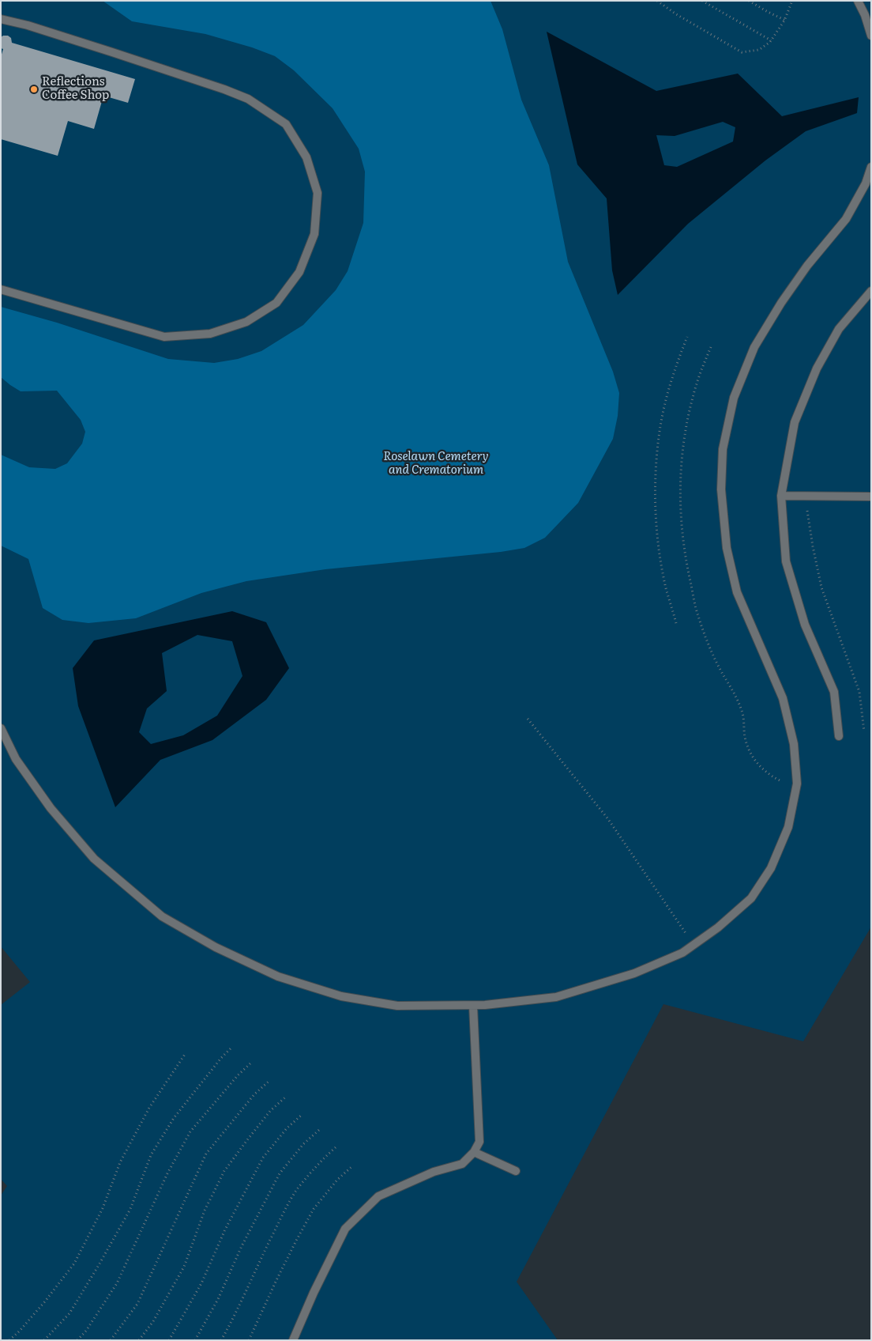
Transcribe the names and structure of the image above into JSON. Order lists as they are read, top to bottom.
{
  "parks": ["Roselawn Cemetery and Crematorium"],
  "places": ["Reflections Coffee Shop"]
}
